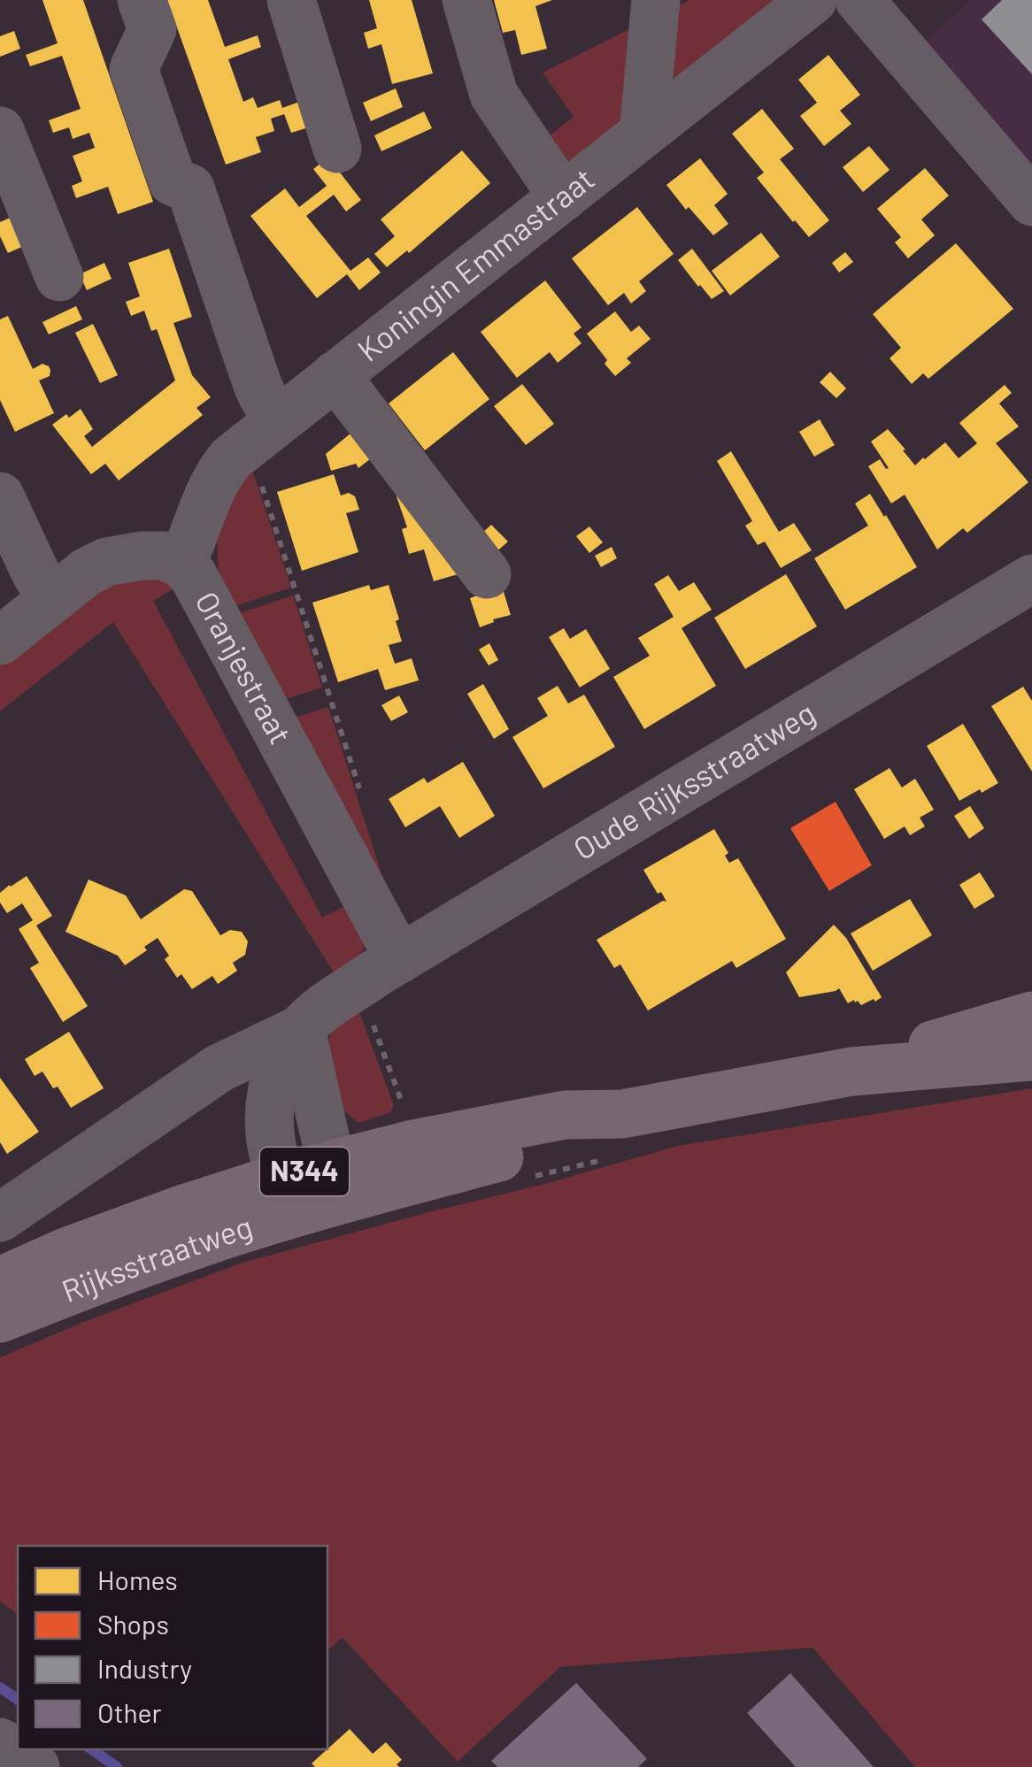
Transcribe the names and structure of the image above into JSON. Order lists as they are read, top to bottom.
{
  "streets": {
    "main road": ["N344", "Rijksstraatweg"],
    "street": ["Koningin Emmastraat", "Oranjestraat", "Oude Rijksstraatweg"]
  },
  "crossings": [
    ["Koningin Emmastraat", "Oranjestraat"],
    ["Oranjestraat", "Oude Rijksstraatweg"]
  ],
  "legend": [
    "Homes",
    "Shops",
    "Industry",
    "Other"
  ]
}
